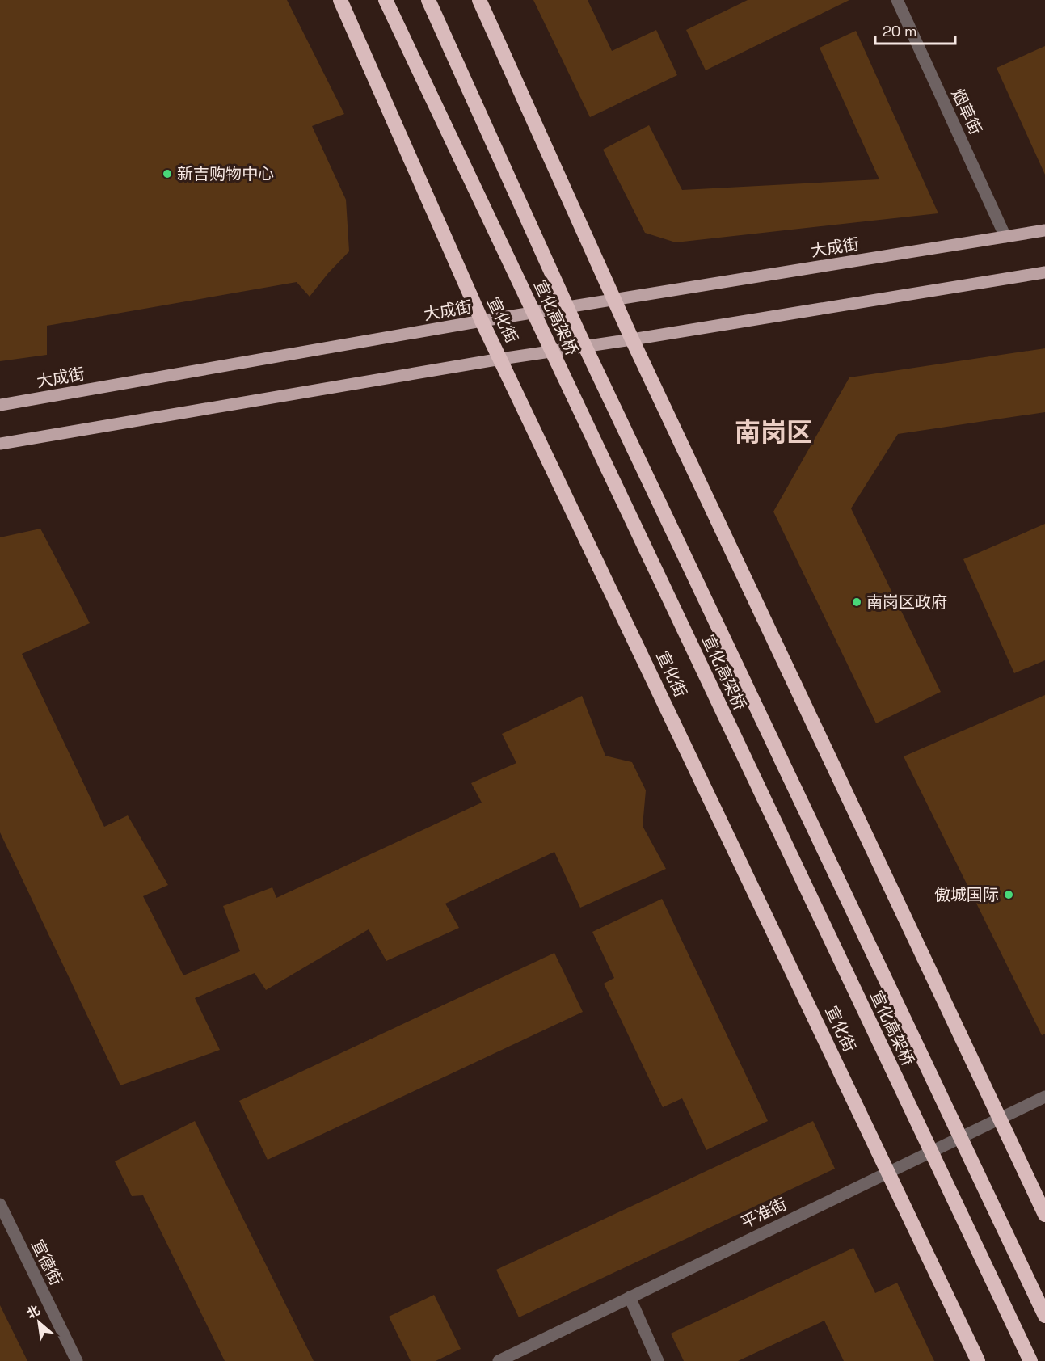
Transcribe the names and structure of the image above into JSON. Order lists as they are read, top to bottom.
{
  "streets": {
    "highway": ["宣化高架桥", "宣化街"],
    "main road": ["大成街"],
    "street": ["烟草街", "平准街", "宣德街"]
  },
  "crossings": [
    ["烟草街", "大成街"],
    ["大成街", "宣化街"],
    ["宣化街", "平准街"]
  ],
  "districts": ["南岗区"],
  "places": ["新吉购物中心", "南岗区政府", "傲城国际"],
  "scale_bar": "20 m",
  "north": "top left"
}
